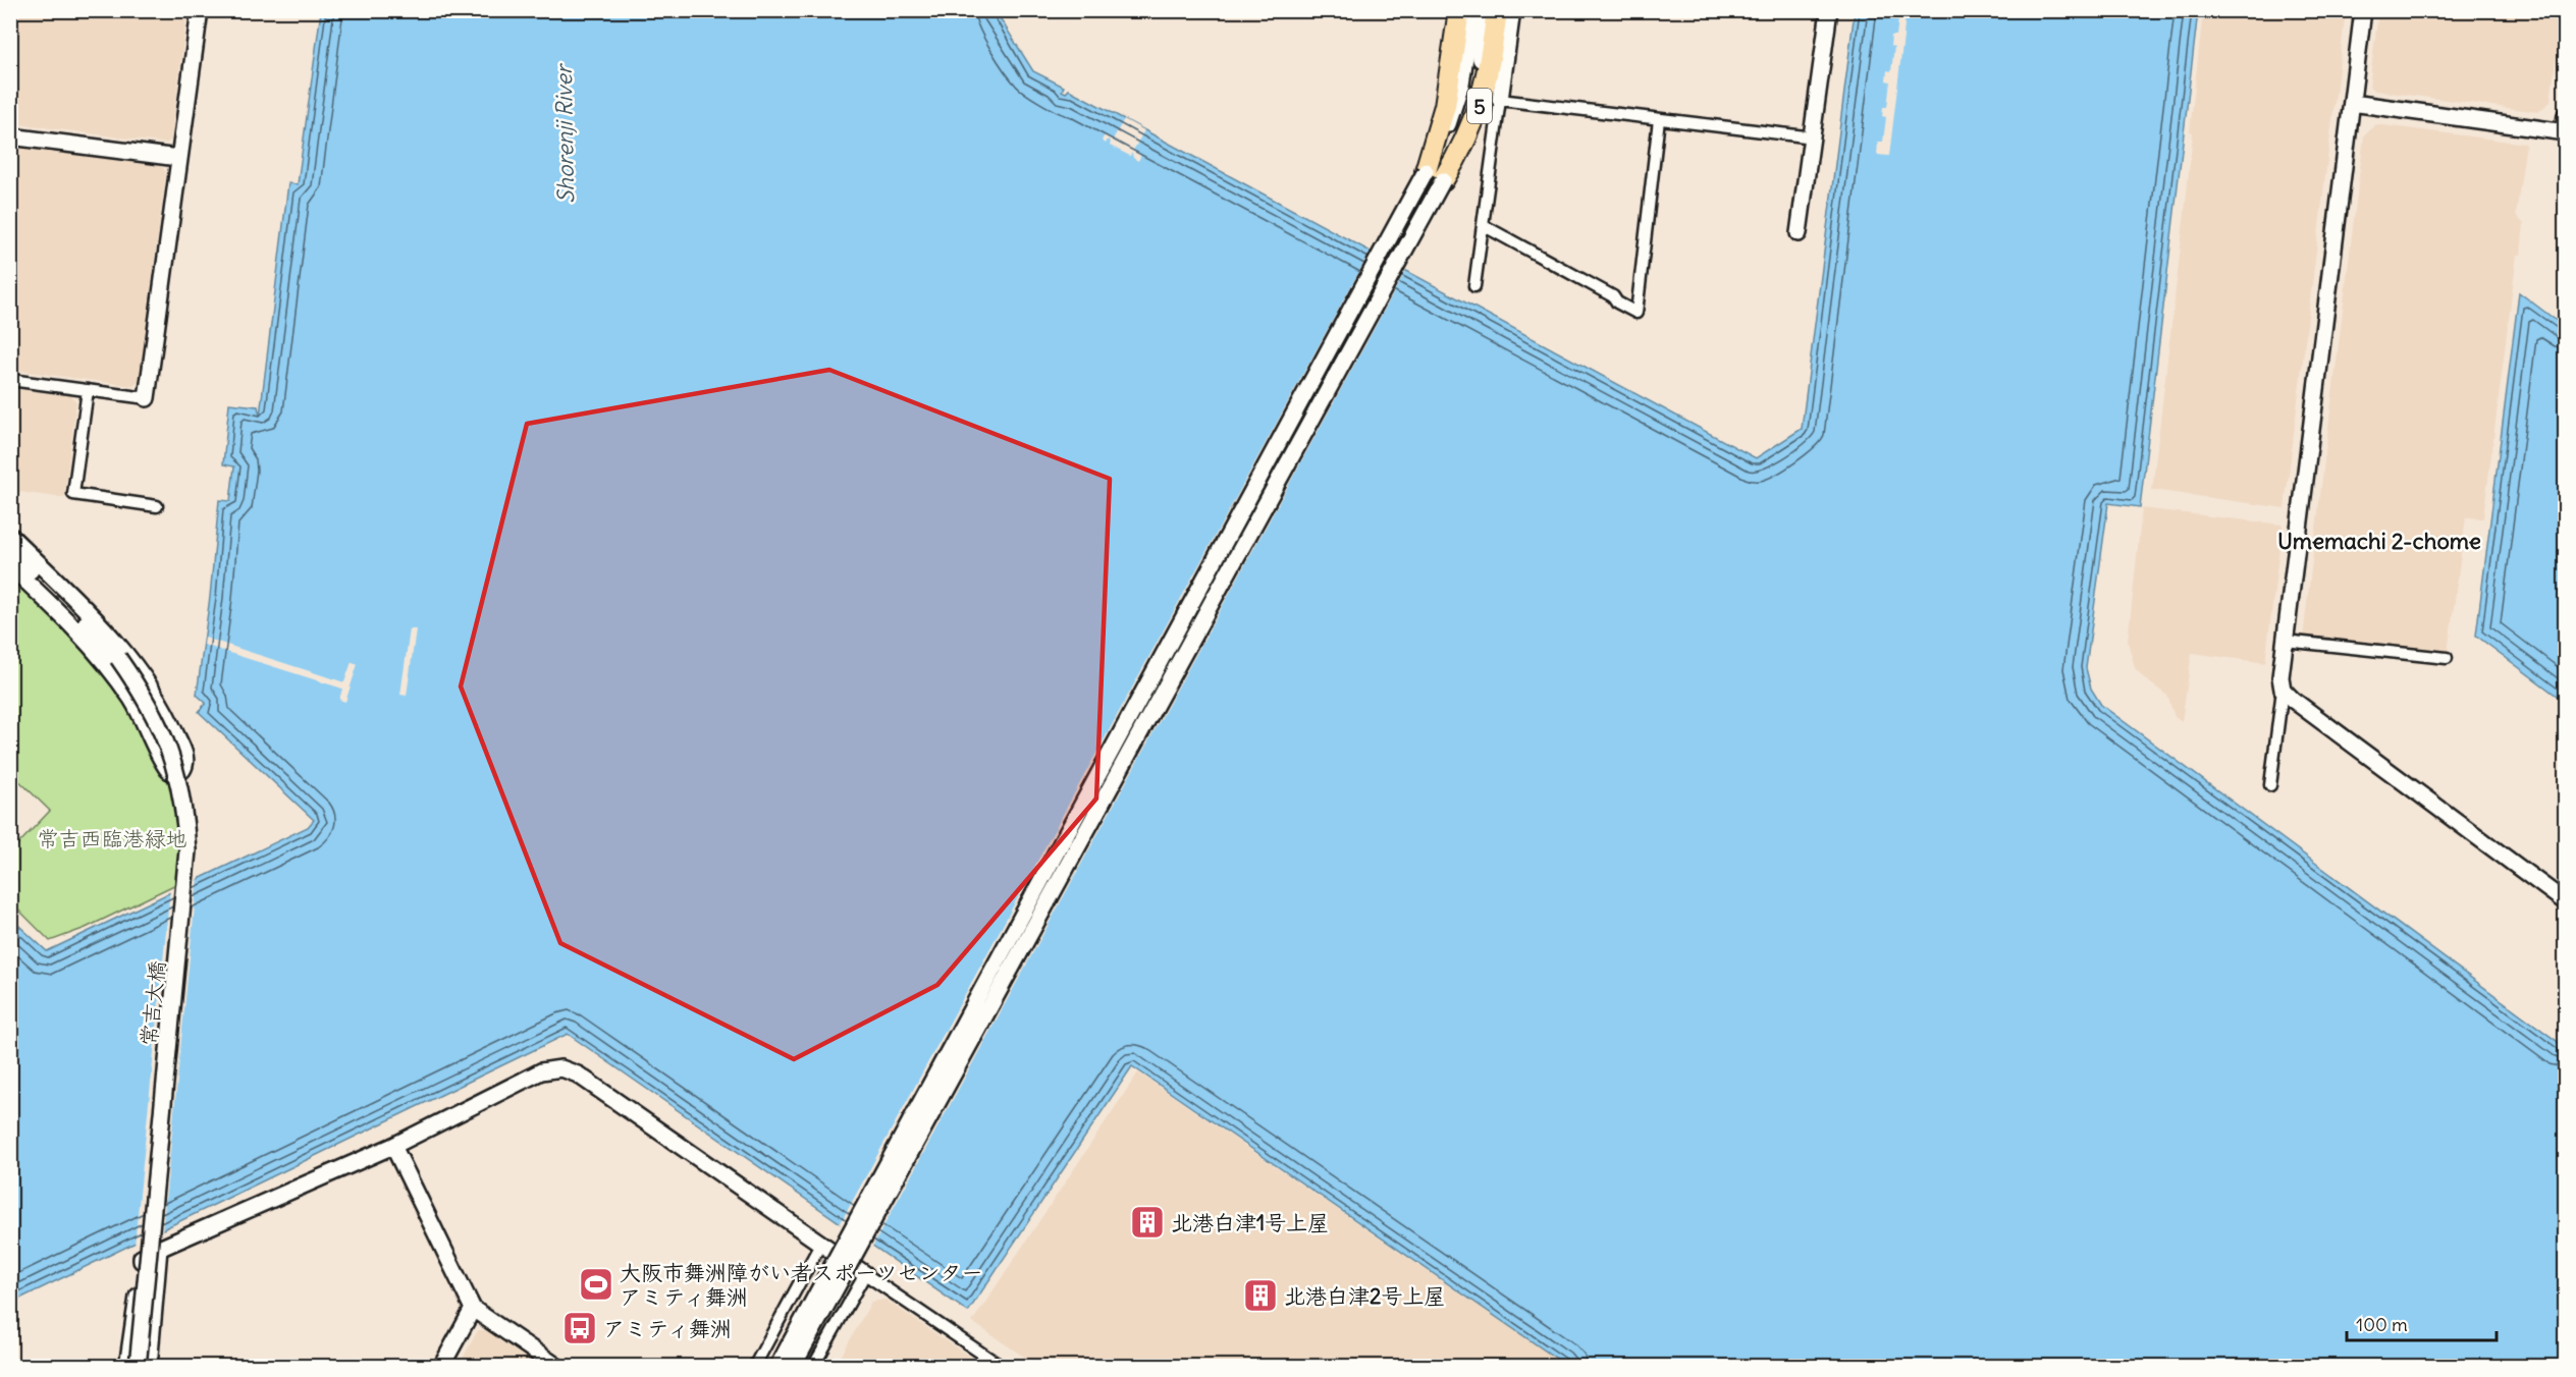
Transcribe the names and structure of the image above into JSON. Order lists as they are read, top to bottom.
{
  "streets": {
    "highway": ["5"],
    "street": ["常吉大橋"]
  },
  "districts": ["Umemachi 2-chome"],
  "water": ["Shorenji River"],
  "parks": ["常吉西臨港緑地"],
  "places": {
    "building": ["北港白津1号上屋", "北港白津2号上屋"],
    "sports": ["大阪市舞洲障がい者スポーツセンター アミティ舞洲"],
    "bus stop": ["アミティ舞洲"]
  },
  "scale_bar": "100 m"
}
